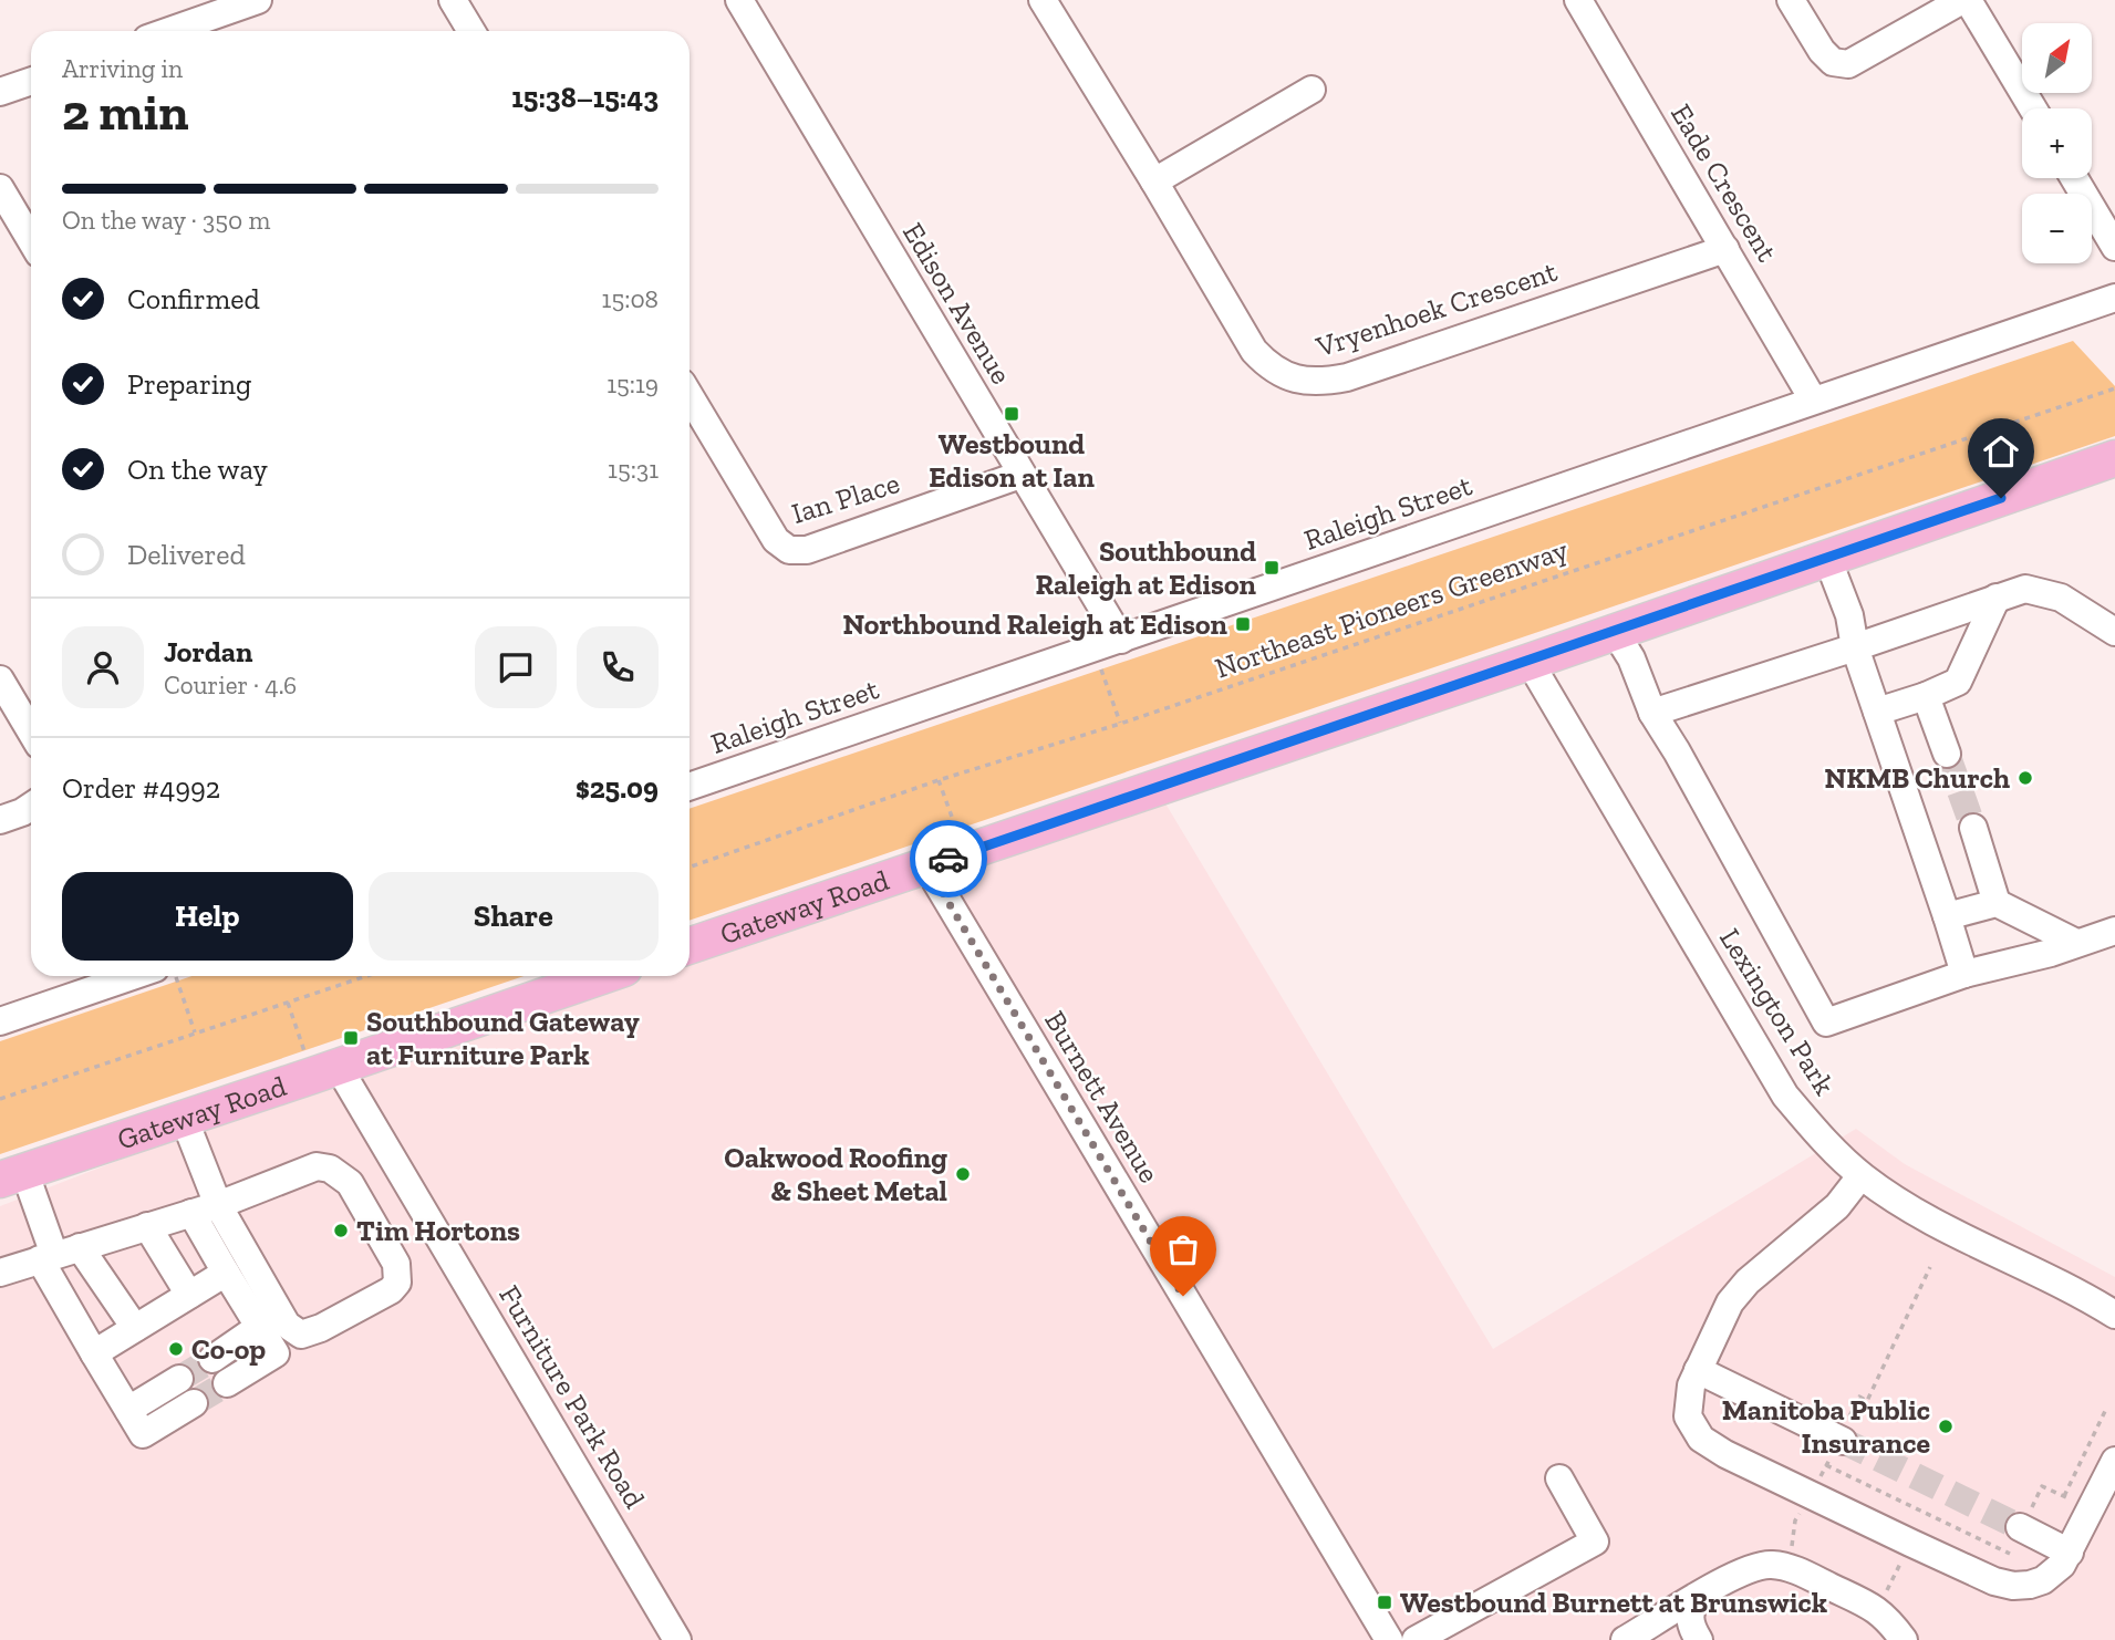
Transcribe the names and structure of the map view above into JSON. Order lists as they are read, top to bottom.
{
  "streets": {
    "main road": ["Gateway Road"],
    "street": [
      "Eade Crescent",
      "Edison Avenue",
      "Vryenhoek Crescent",
      "Ian Place",
      "Raleigh Street",
      "Lexington Park",
      "Burnett Avenue",
      "Furniture Park Road"
    ],
    "path": ["Northeast Pioneers Greenway"]
  },
  "crossings": [
    ["Eade Crescent", "Vryenhoek Crescent"],
    ["Eade Crescent", "Raleigh Street"],
    ["Edison Avenue", "Ian Place"],
    ["Edison Avenue", "Raleigh Street"],
    ["Gateway Road", "Lexington Park"],
    ["Gateway Road", "Burnett Avenue"],
    ["Gateway Road", "Furniture Park Road"]
  ],
  "places": {
    "transit": [
      "Westbound Edison at Ian",
      "Southbound Raleigh at Edison",
      "Northbound Raleigh at Edison",
      "Southbound Gateway at Furniture Park",
      "Westbound Burnett at Brunswick"
    ],
    "other": [
      "NKMB Church",
      "Oakwood Roofing & Sheet Metal",
      "Tim Hortons",
      "Co-op",
      "Manitoba Public Insurance"
    ]
  },
  "north": "top right",
  "page": {
    "map_buttons": ["+", "−"],
    "heading": ["2 min", "Arriving in", "15:38–15:43"],
    "panel": [
      "Jordan",
      "Courier · 4.6",
      "Order #4992",
      "$25.09"
    ],
    "bar": "On the way · 350 m",
    "list": [
      ["Confirmed", "15:08"],
      ["Preparing", "15:19"],
      ["On the way", "15:31"],
      "Delivered"
    ],
    "buttons": ["Help", "Share"]
  }
}
